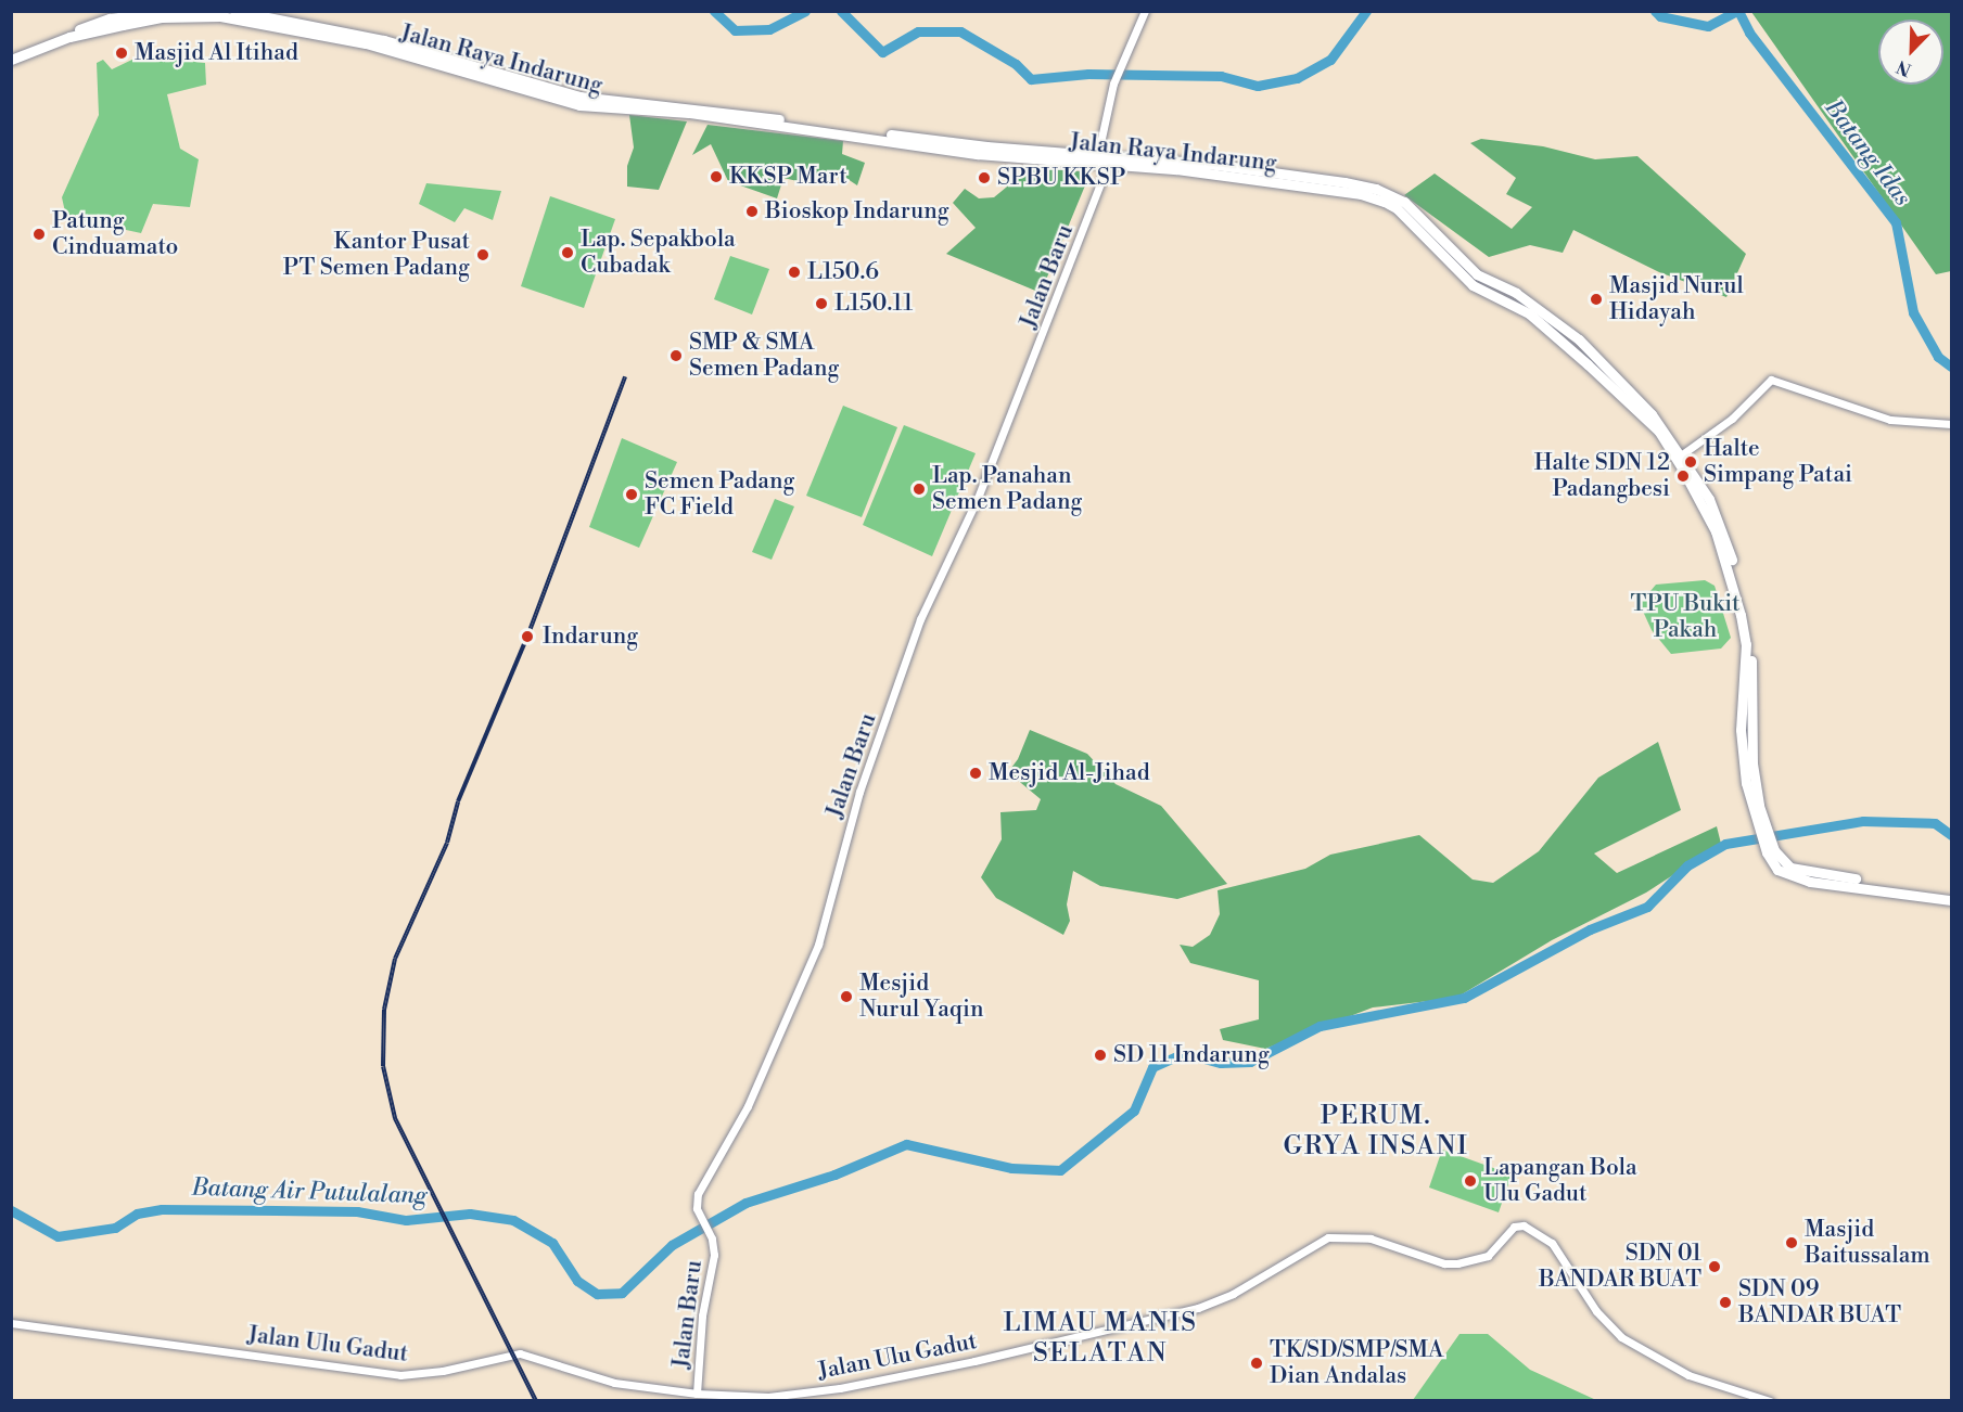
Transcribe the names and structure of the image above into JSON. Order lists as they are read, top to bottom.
{
  "streets": {
    "highway": ["Jalan Raya Indarung"],
    "street": ["Jalan Baru", "Jalan Ulu Gadut"]
  },
  "crossings": [
    ["Jalan Raya Indarung", "Jalan Baru"],
    ["Jalan Baru", "Jalan Ulu Gadut"]
  ],
  "districts": ["PERUM. GRYA INSANI", "LIMAU MANIS SELATAN"],
  "water": ["Batang Idas", "Batang Air Putulalang"],
  "parks": ["TPU Bukit Pakah"],
  "places": [
    "Masjid Al Itihad",
    "KKSP Mart",
    "SPBU KKSP",
    "Bioskop Indarung",
    "Patung Cinduamato",
    "Lap. Sepakbola Cubadak",
    "Kantor Pusat PT Semen Padang",
    "L150.6",
    "Masjid Nurul Hidayah",
    "L150.11",
    "SMP & SMA Semen Padang",
    "Halte Simpang Patai",
    "Halte SDN 12 Padangbesi",
    "Lap. Panahan Semen Padang",
    "Semen Padang FC Field",
    "Indarung",
    "Mesjid Al-Jihad",
    "Mesjid Nurul Yaqin",
    "SD 11 Indarung",
    "Lapangan Bola Ulu Gadut",
    "Masjid Baitussalam",
    "SDN 01 BANDAR BUAT",
    "SDN 09 BANDAR BUAT",
    "TK/SD/SMP/SMA Dian Andalas"
  ],
  "north": "bottom left"
}
